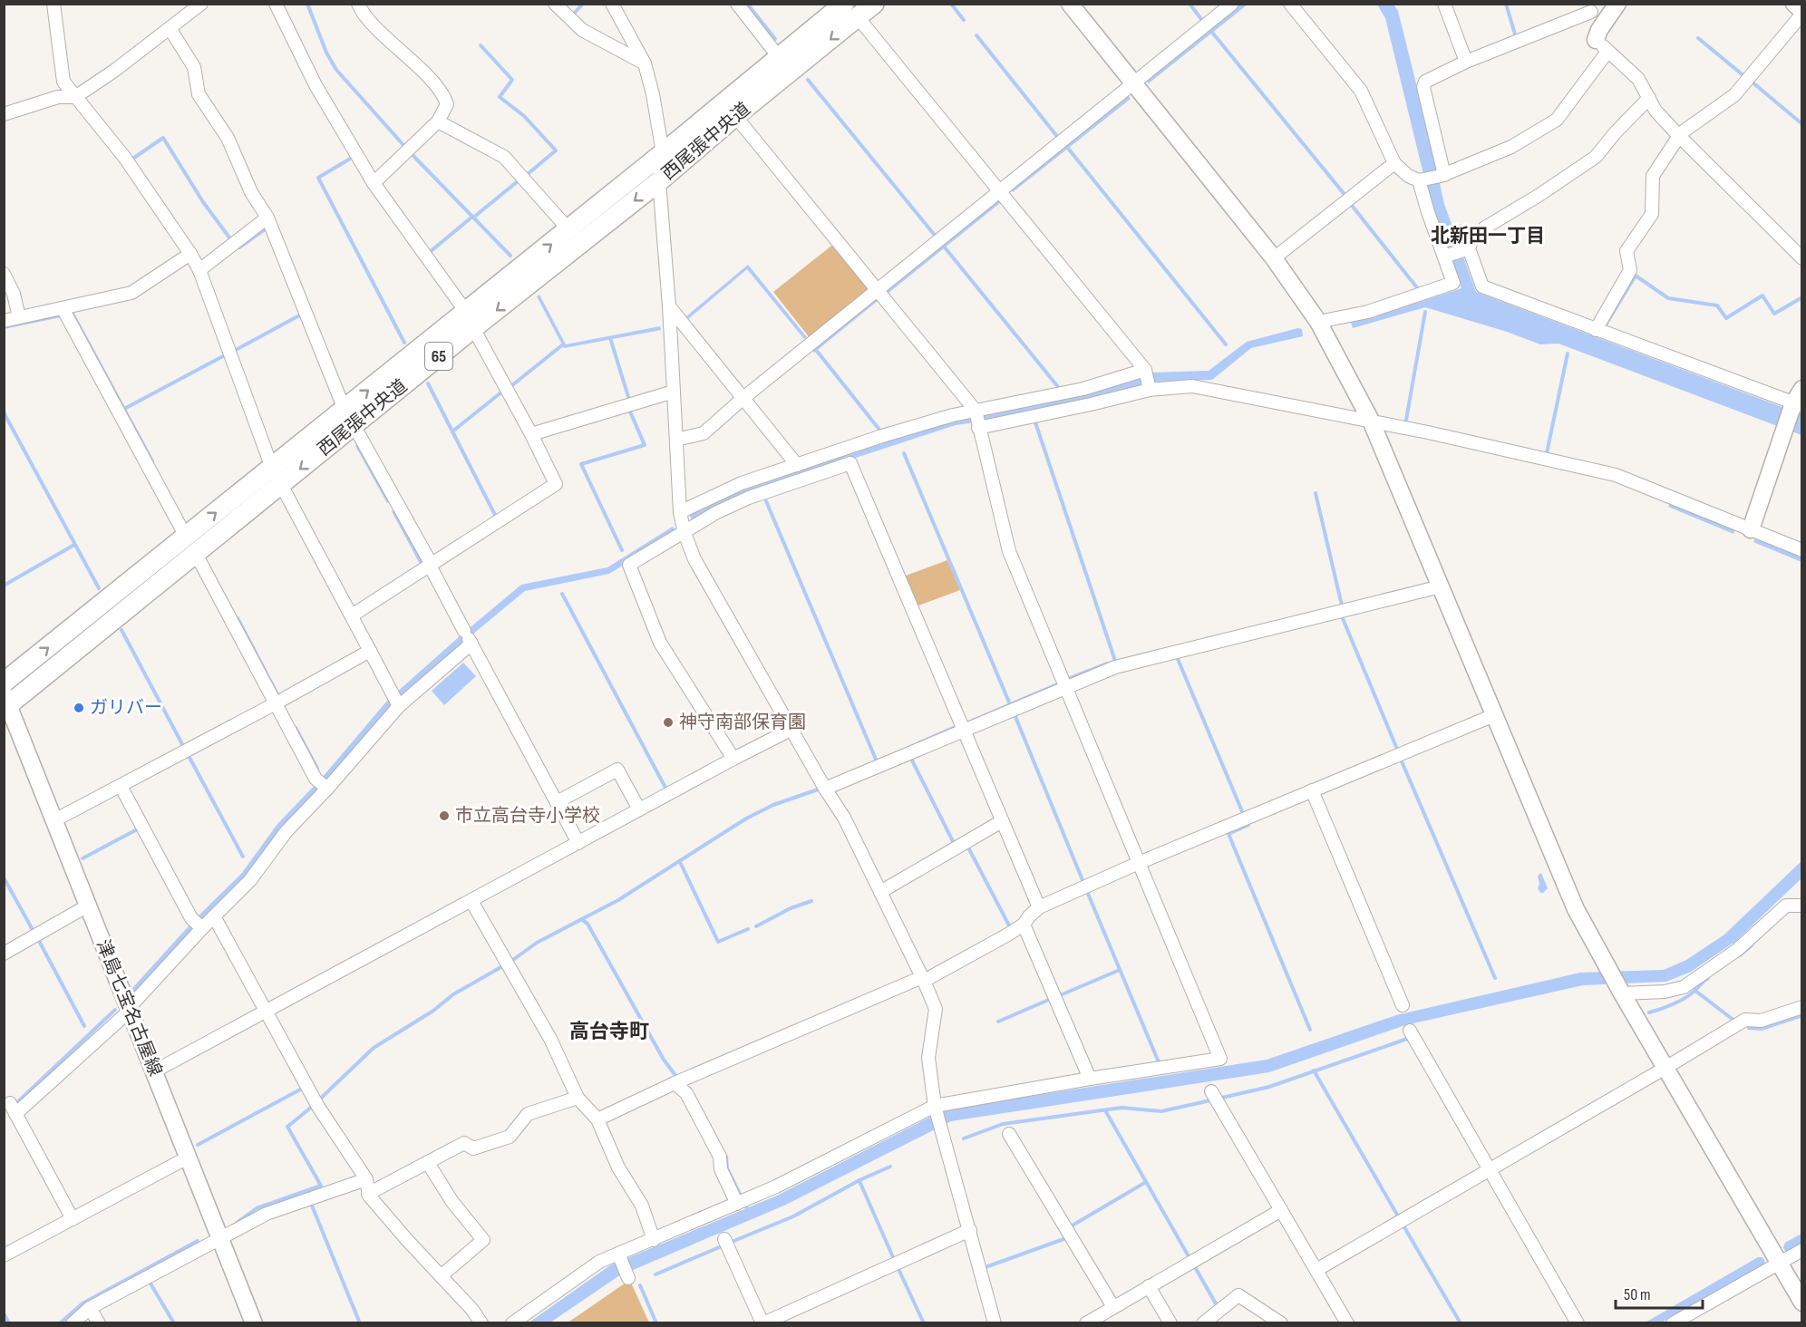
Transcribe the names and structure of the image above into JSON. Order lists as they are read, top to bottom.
{
  "streets": {
    "main road": ["西尾張中央道", "65"],
    "street": ["津島七宝名古屋線"]
  },
  "crossings": [
    ["西尾張中央道", "津島七宝名古屋線"]
  ],
  "districts": ["北新田一丁目", "高台寺町"],
  "places": ["ガリバー", "神守南部保育園", "市立高台寺小学校"],
  "scale_bar": "50 m"
}
